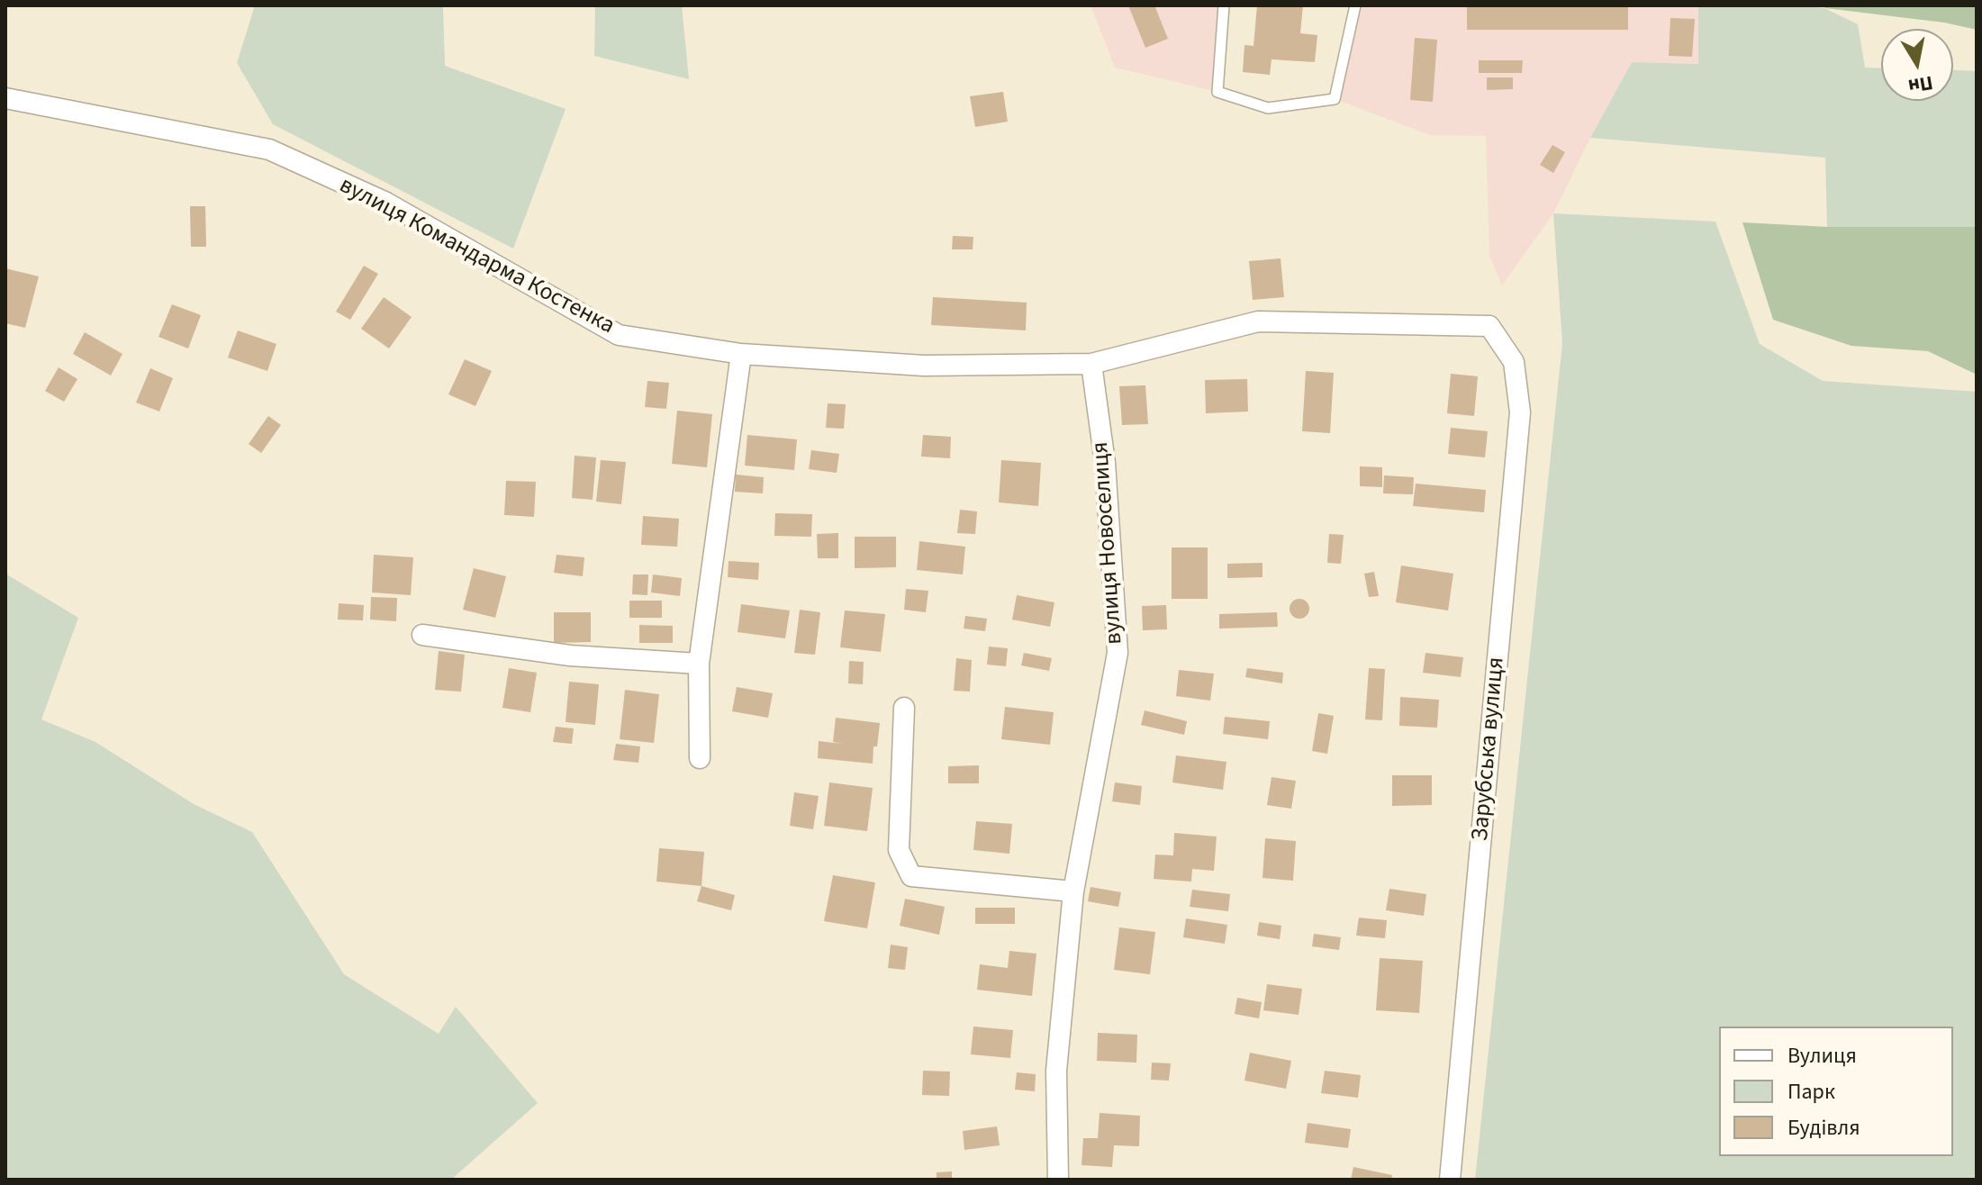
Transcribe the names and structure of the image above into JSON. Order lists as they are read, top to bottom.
{
  "streets": {
    "street": ["вулиця Командарма Костенка", "вулиця Новоселиця", "Зарубська вулиця"]
  },
  "crossings": [
    ["вулиця Командарма Костенка", "вулиця Новоселиця"],
    ["вулиця Командарма Костенка", "Зарубська вулиця"]
  ],
  "legend": ["Вулиця", "Парк", "Будівля"],
  "north": "bottom"
}
